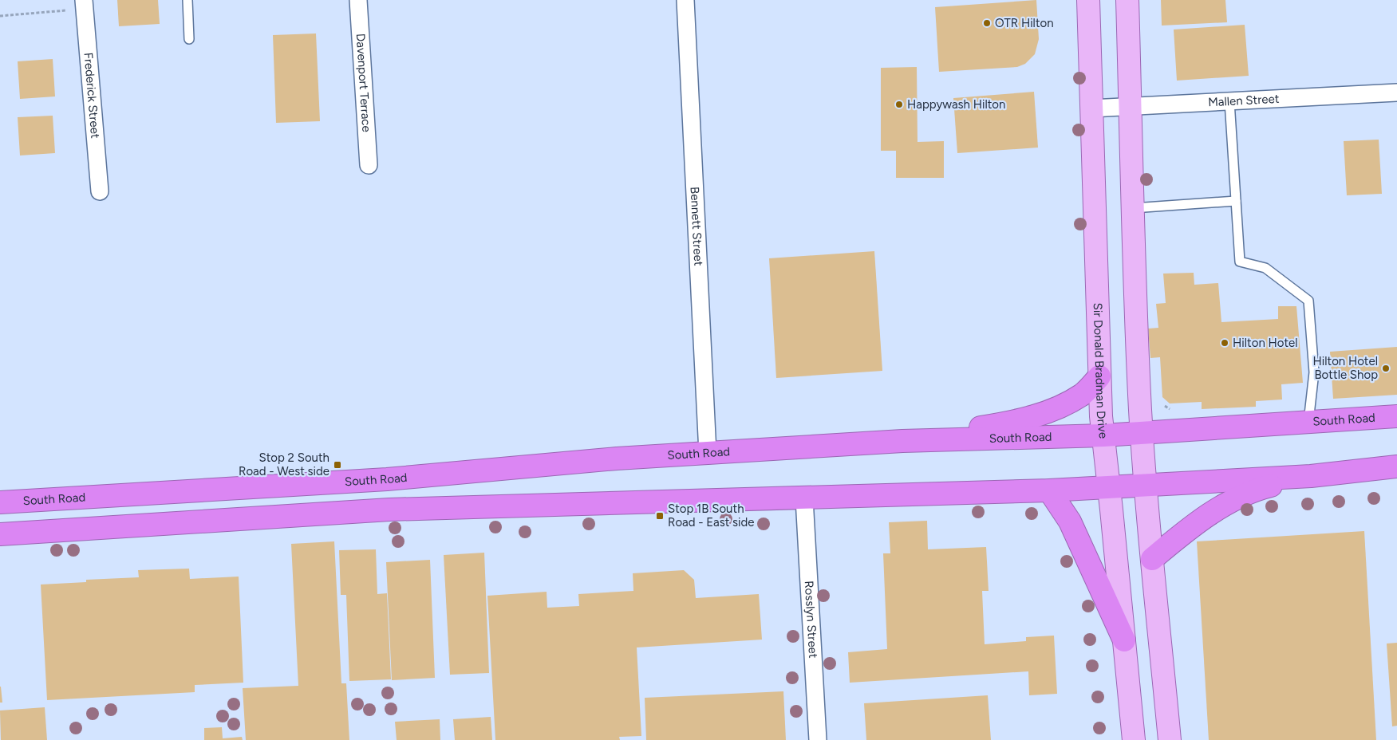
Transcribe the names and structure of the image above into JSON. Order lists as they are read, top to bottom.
{
  "streets": {
    "highway": ["South Road"],
    "main road": ["Sir Donald Bradman Drive"],
    "street": [
      "Davenport Terrace",
      "Frederick Street",
      "Mallen Street",
      "Bennett Street",
      "Rosslyn Street"
    ]
  },
  "crossings": [
    ["Mallen Street", "Sir Donald Bradman Drive"],
    ["Bennett Street", "South Road"],
    ["Sir Donald Bradman Drive", "South Road"]
  ],
  "places": {
    "other": [
      "OTR Hilton",
      "Happywash Hilton",
      "Hilton Hotel",
      "Hilton Hotel Bottle Shop"
    ],
    "transit": ["Stop 2 South Road - West side", "Stop 1B South Road - East side"]
  }
}
